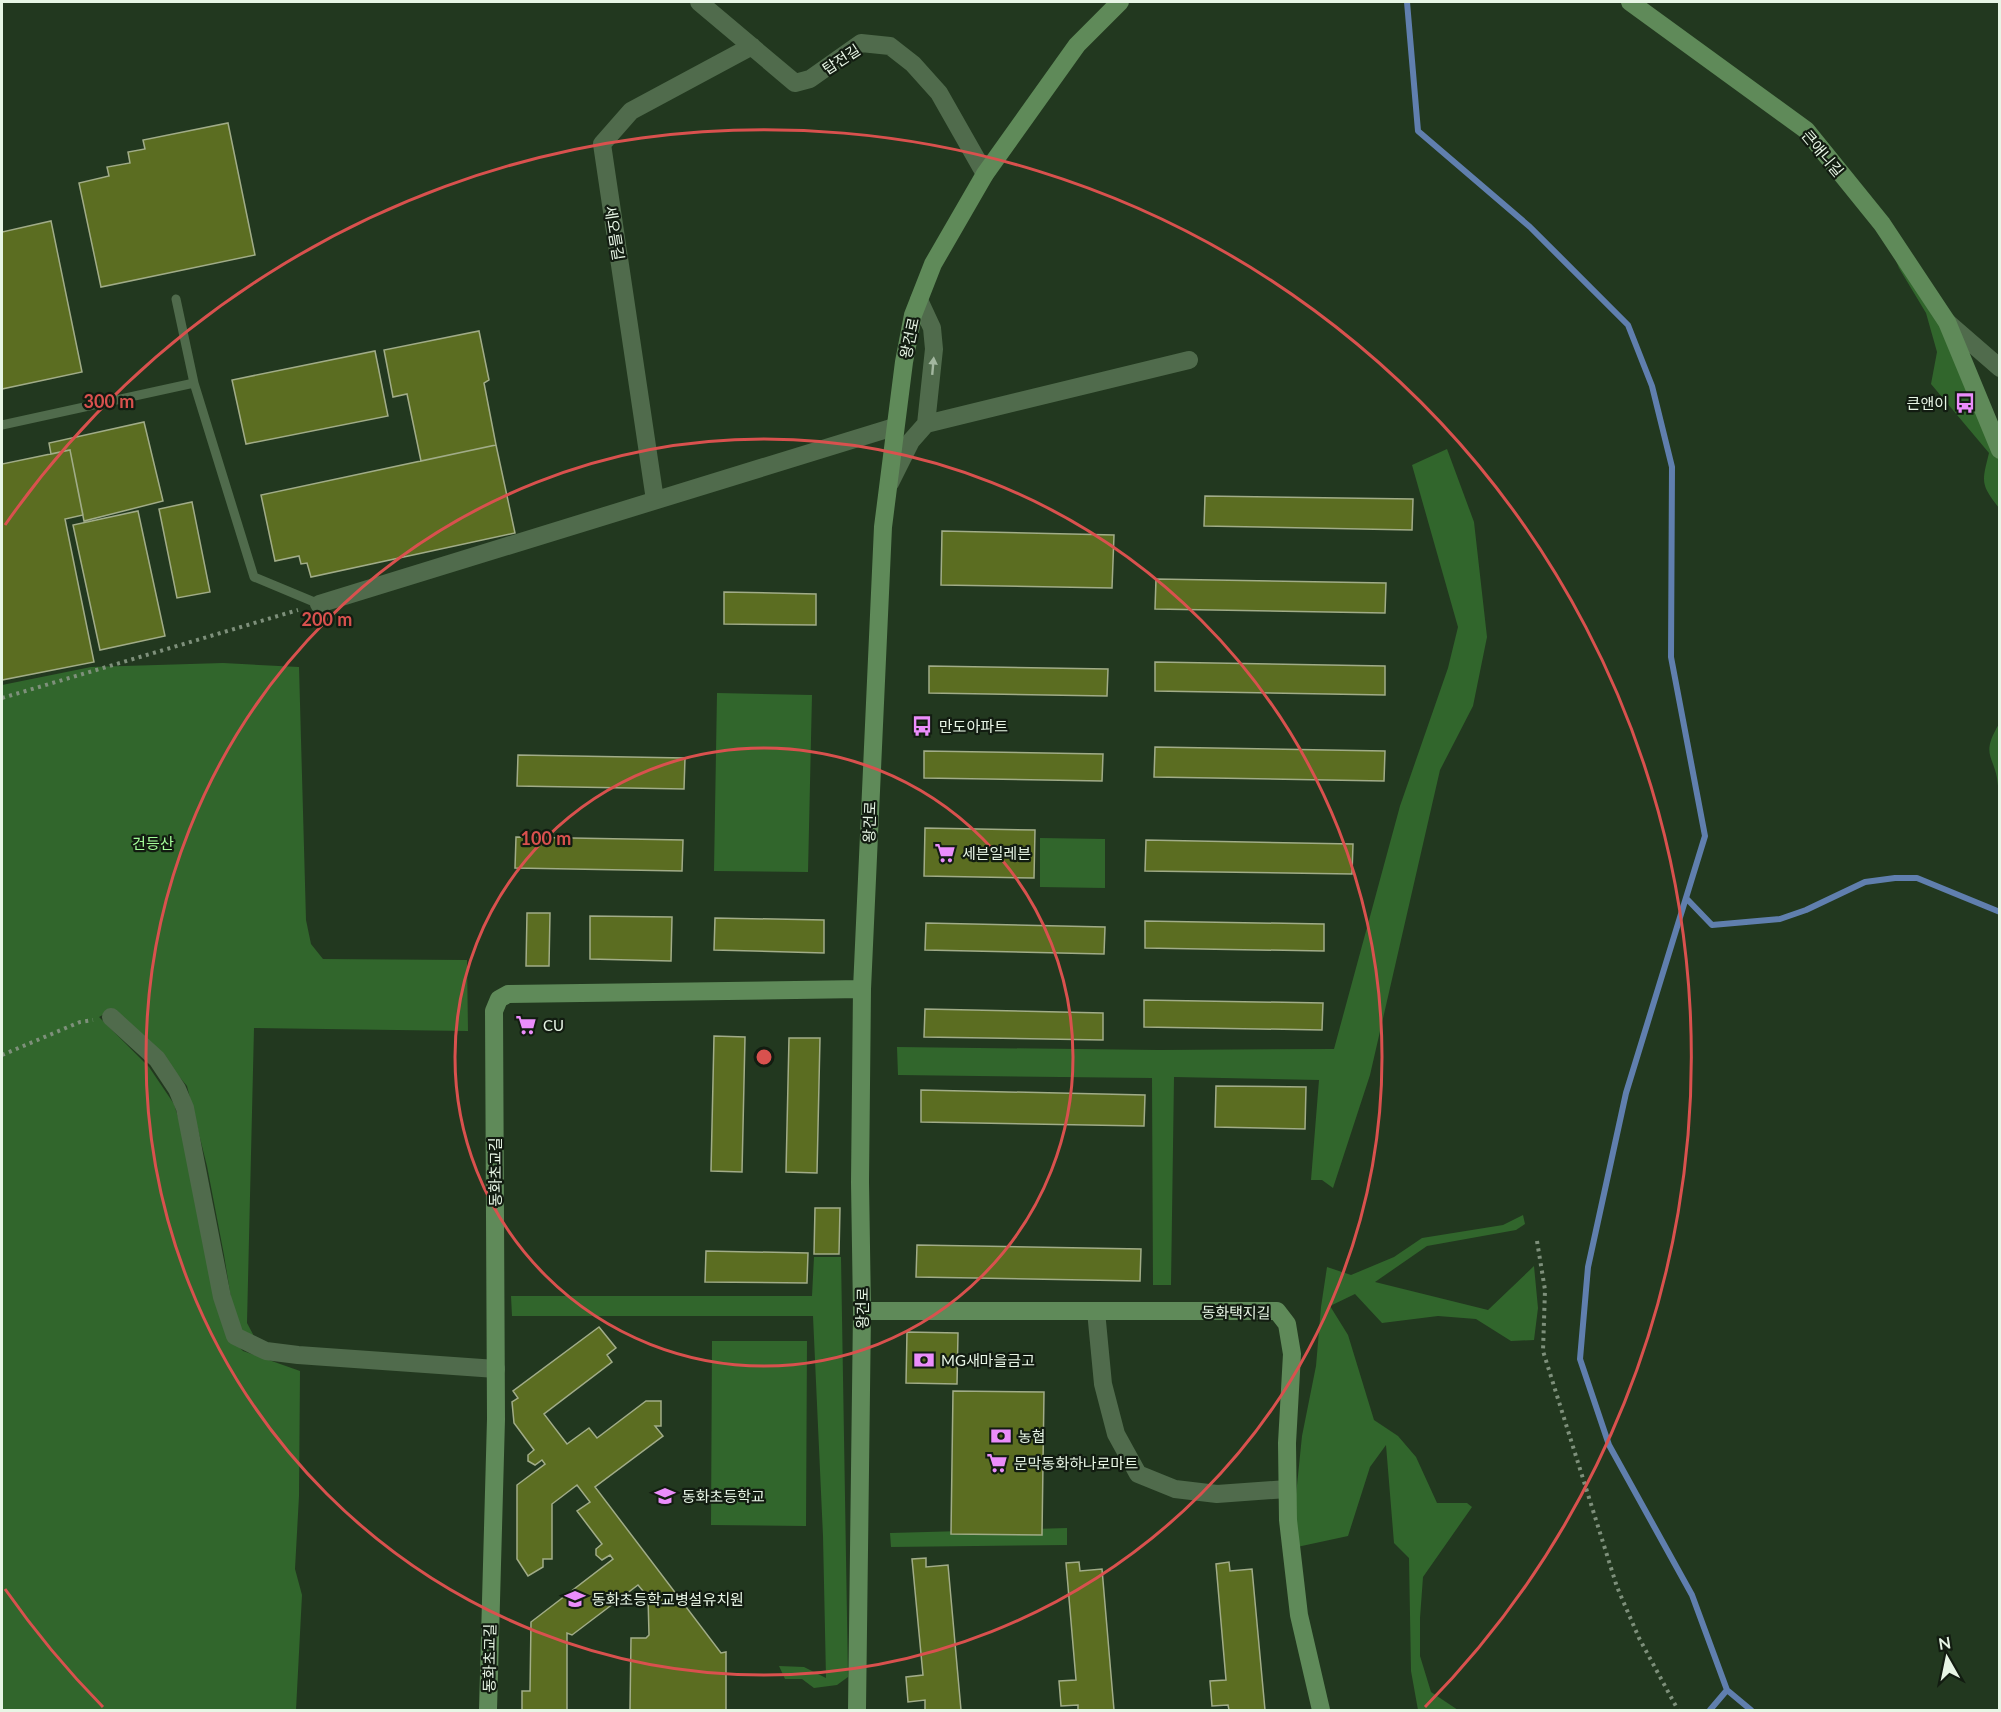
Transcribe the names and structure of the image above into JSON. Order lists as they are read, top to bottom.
{
  "streets": {
    "street": [
      "탑전길",
      "큰애니길",
      "세오름길",
      "왕건로",
      "동화초교길",
      "동화택지길"
    ]
  },
  "crossings": [
    ["탑전길", "세오름길"],
    ["탑전길", "왕건로"],
    ["왕건로", "동화초교길"],
    ["왕건로", "동화택지길"]
  ],
  "parks": ["건등산"],
  "places": {
    "bus stop": ["큰앤이", "만도아파트"],
    "supermarket": ["세븐일레븐", "CU", "문막동화하나로마트"],
    "bank": ["MG새마을금고", "농협"],
    "school or university": ["동화초등학교", "동화초등학교병설유치원"]
  },
  "north": "top",
  "rings": ["300 m", "200 m", "100 m"]
}
